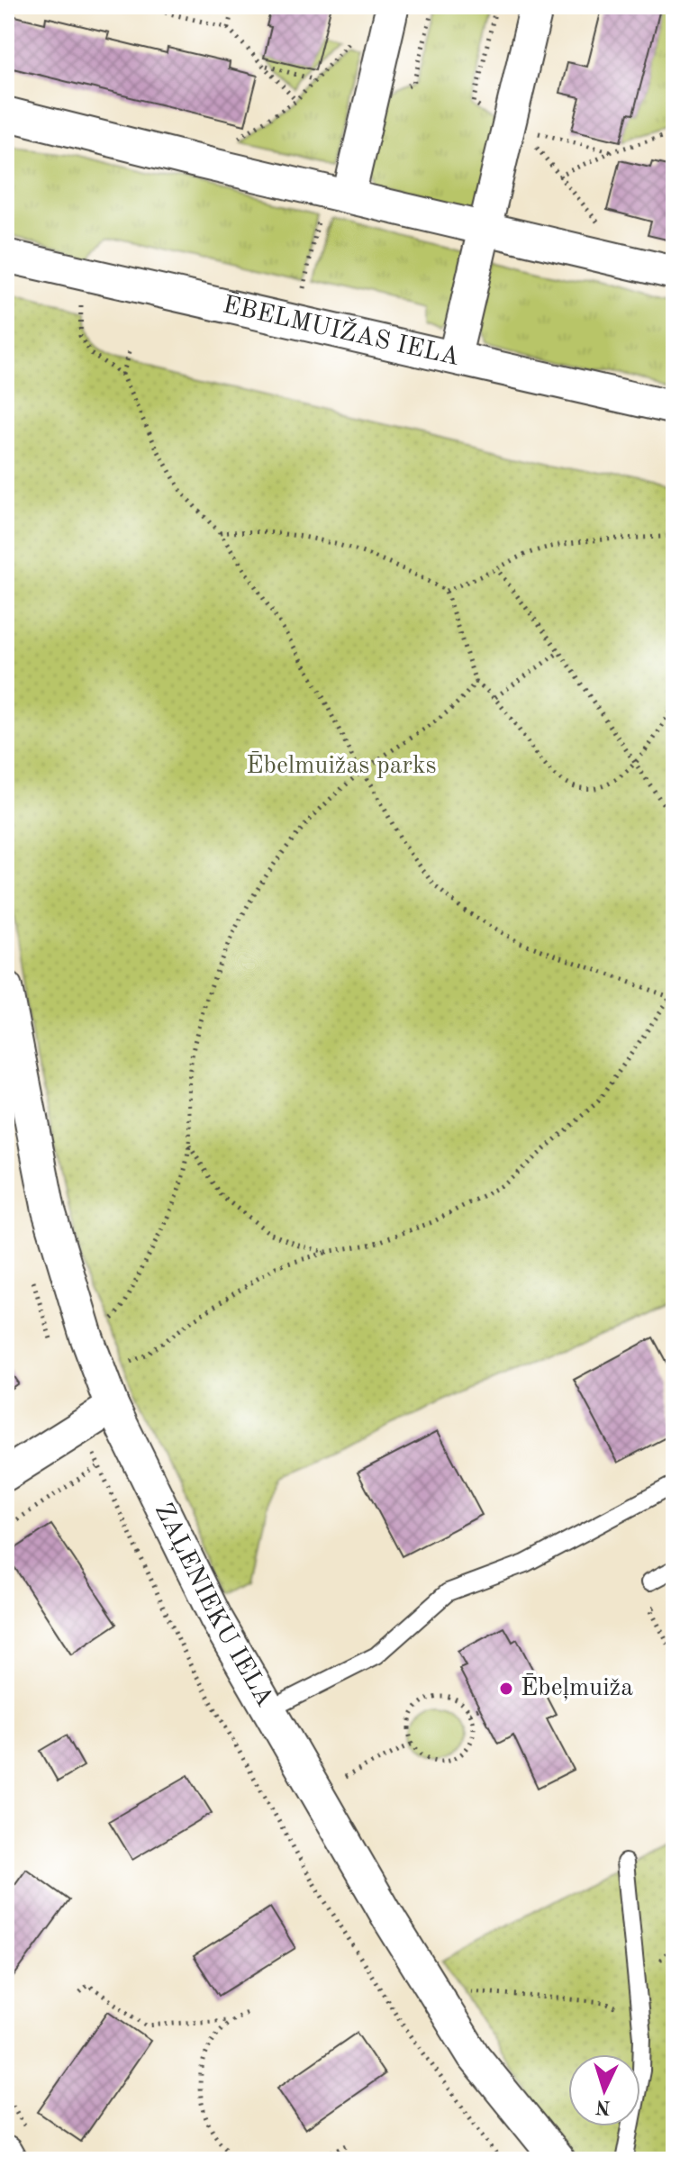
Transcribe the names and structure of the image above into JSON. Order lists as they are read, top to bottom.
{
  "streets": {
    "street": ["ĒBELMUIŽAS IELA", "ZAĻENIEKU IELA"]
  },
  "parks": ["Ēbelmuižas parks"],
  "places": ["Ēbeļmuiža"],
  "north": "bottom"
}
